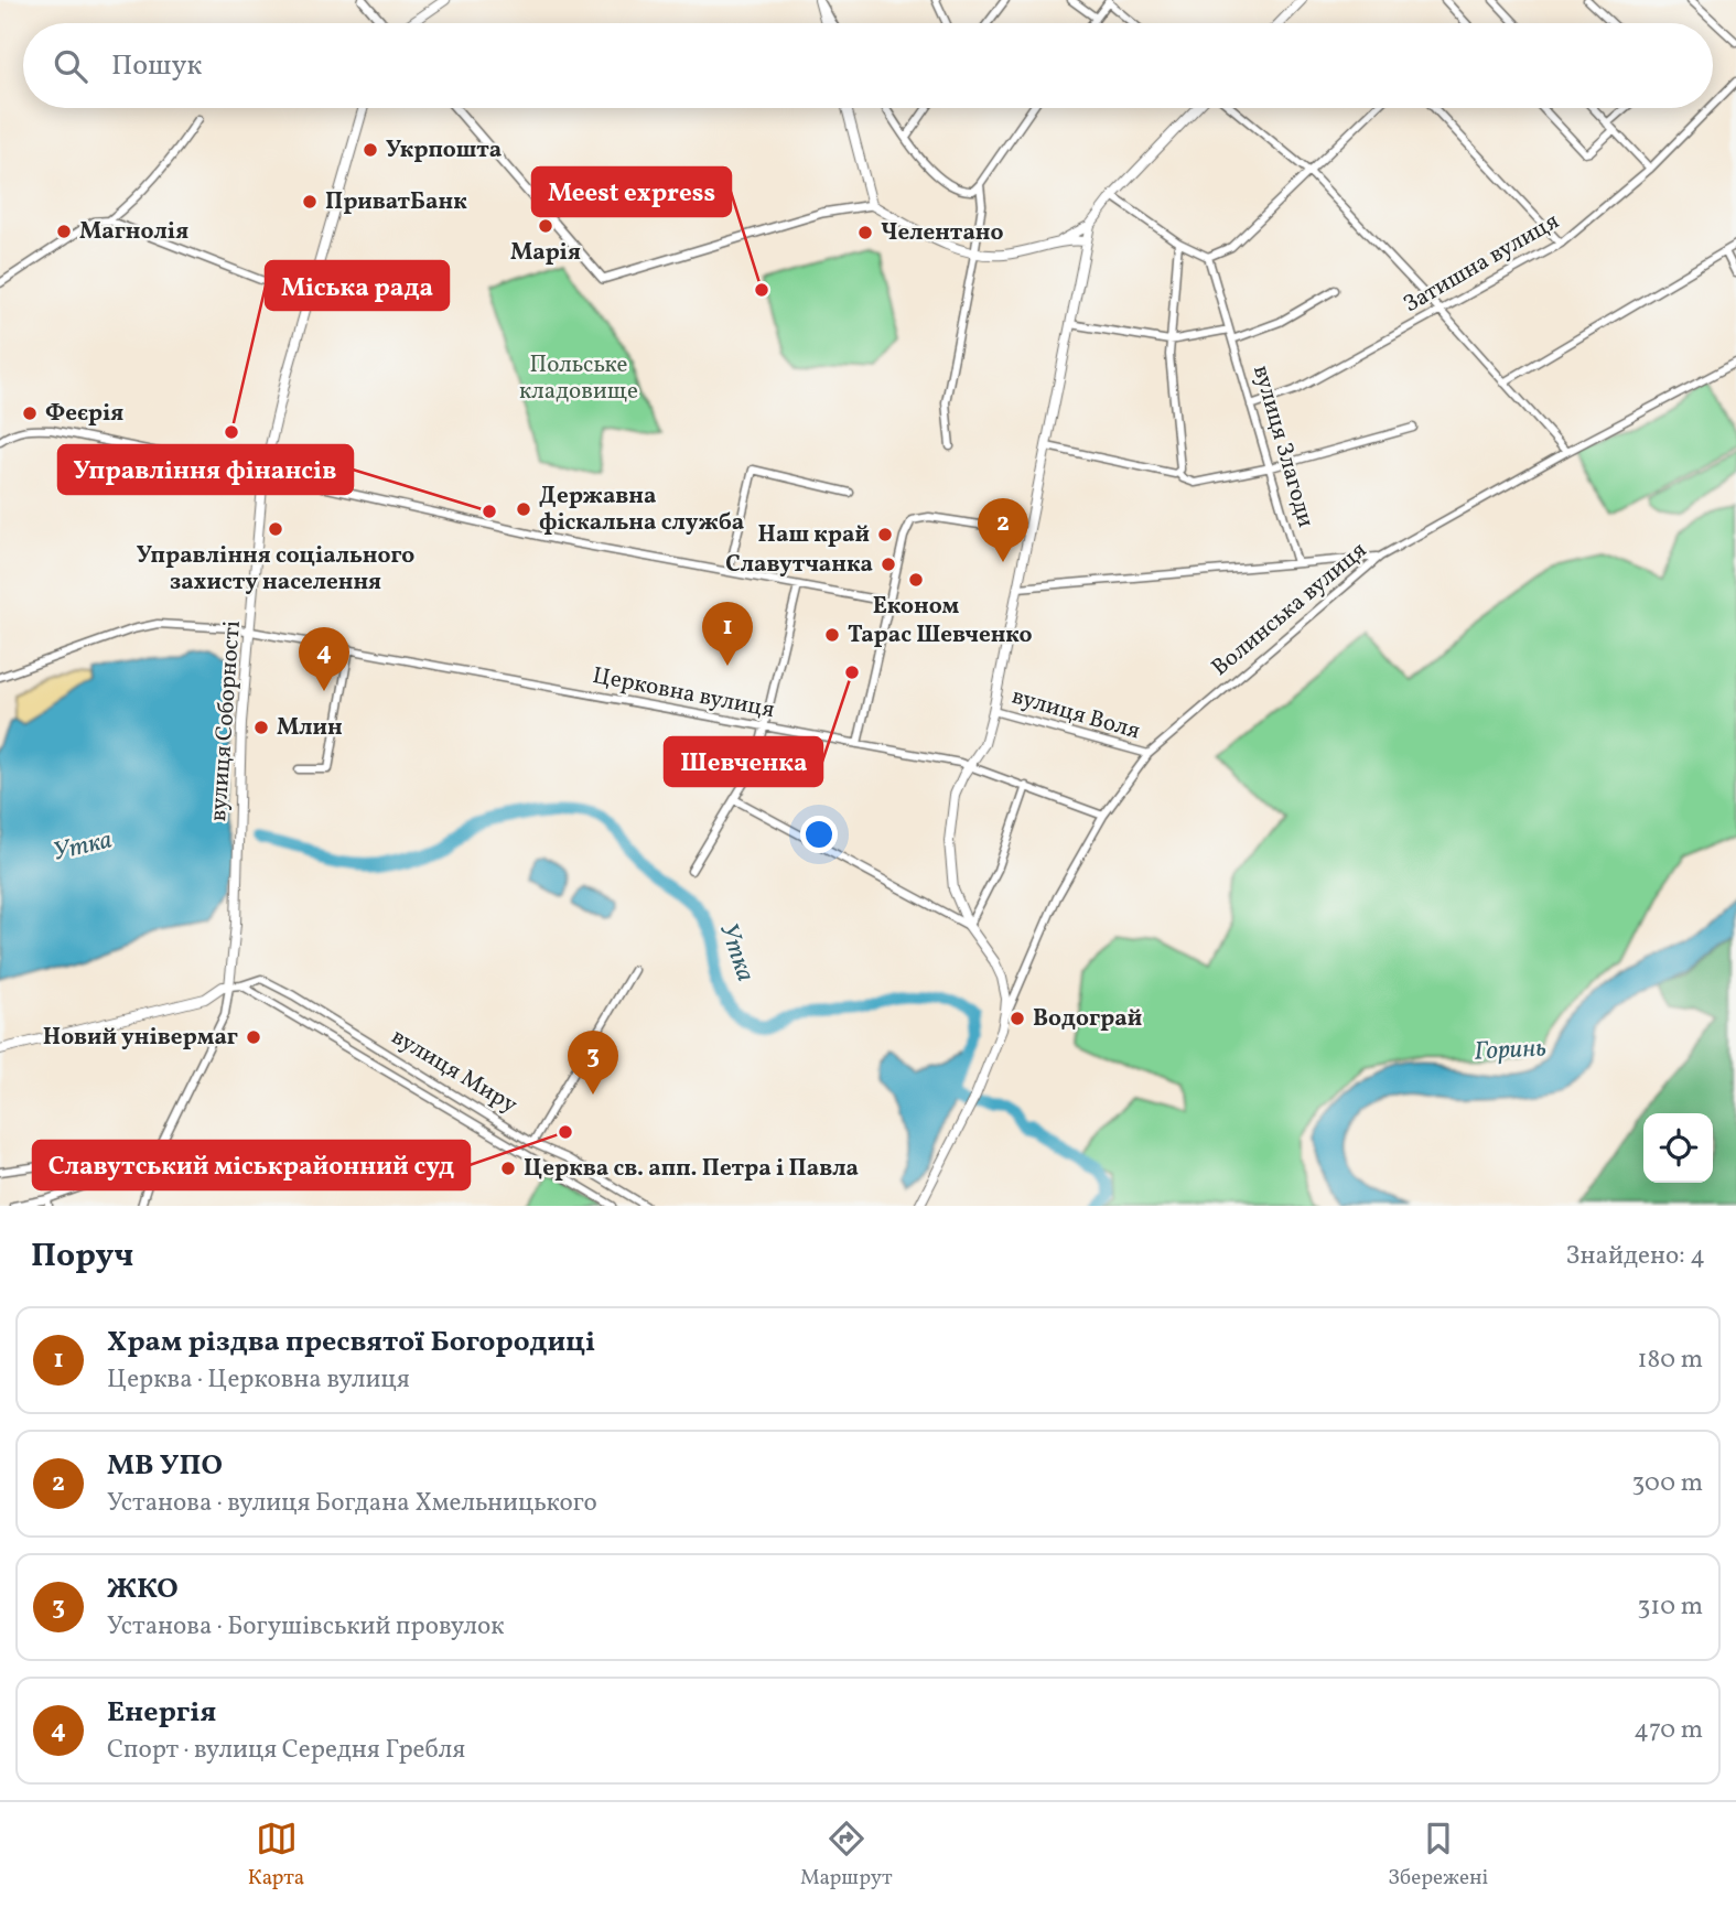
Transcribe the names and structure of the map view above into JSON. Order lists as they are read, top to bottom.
{
  "streets": {
    "main road": ["вулиця Соборності", "вулиця Миру"],
    "street": [
      "Затишна вулиця",
      "вулиця Злагоди",
      "Волинська вулиця",
      "Церковна вулиця",
      "вулиця Воля"
    ]
  },
  "crossings": [
    ["Затишна вулиця", "вулиця Злагоди"],
    ["Волинська вулиця", "Церковна вулиця"],
    ["Волинська вулиця", "вулиця Воля"],
    ["Церковна вулиця", "вулиця Соборності"],
    ["вулиця Соборності", "вулиця Миру"]
  ],
  "water": ["Утка", "Горинь"],
  "parks": ["Польське кладовище"],
  "places": [
    "Укрпошта",
    "ПриватБанк",
    "Марія",
    "Магнолія",
    "Челентано",
    "Meest express",
    "Феєрія",
    "Міська рада",
    "Державна фіскальна служба",
    "Управління фінансів",
    "Управління соціального захисту населення",
    "Наш край",
    "Славутчанка",
    "Економ",
    "Тарас Шевченко",
    "Шевченка",
    "Млин",
    "Водограй",
    "Новий універмаг",
    "Славутський міськрайонний суд",
    "Церква св. апп. Петра і Павла"
  ],
  "page": {
    "search": "Пошук",
    "pins": [
      "2",
      "1",
      "4",
      "3"
    ],
    "heading": ["Поруч", "Знайдено: 4"],
    "list": [
      {
        "mark": "1",
        "name": "Храм різдва пресвятої Богородиці",
        "note": "Церква · Церковна вулиця",
        "value": "180 m"
      },
      {
        "mark": "2",
        "name": "МВ УПО",
        "note": "Установа · вулиця Богдана Хмельницького",
        "value": "300 m"
      },
      {
        "mark": "3",
        "name": "ЖКО",
        "note": "Установа · Богушівський провулок",
        "value": "310 m"
      },
      {
        "mark": "4",
        "name": "Енергія",
        "note": "Спорт · вулиця Середня Гребля",
        "value": "470 m"
      }
    ],
    "nav": ["Карта", "Маршрут", "Збережені"]
  }
}
